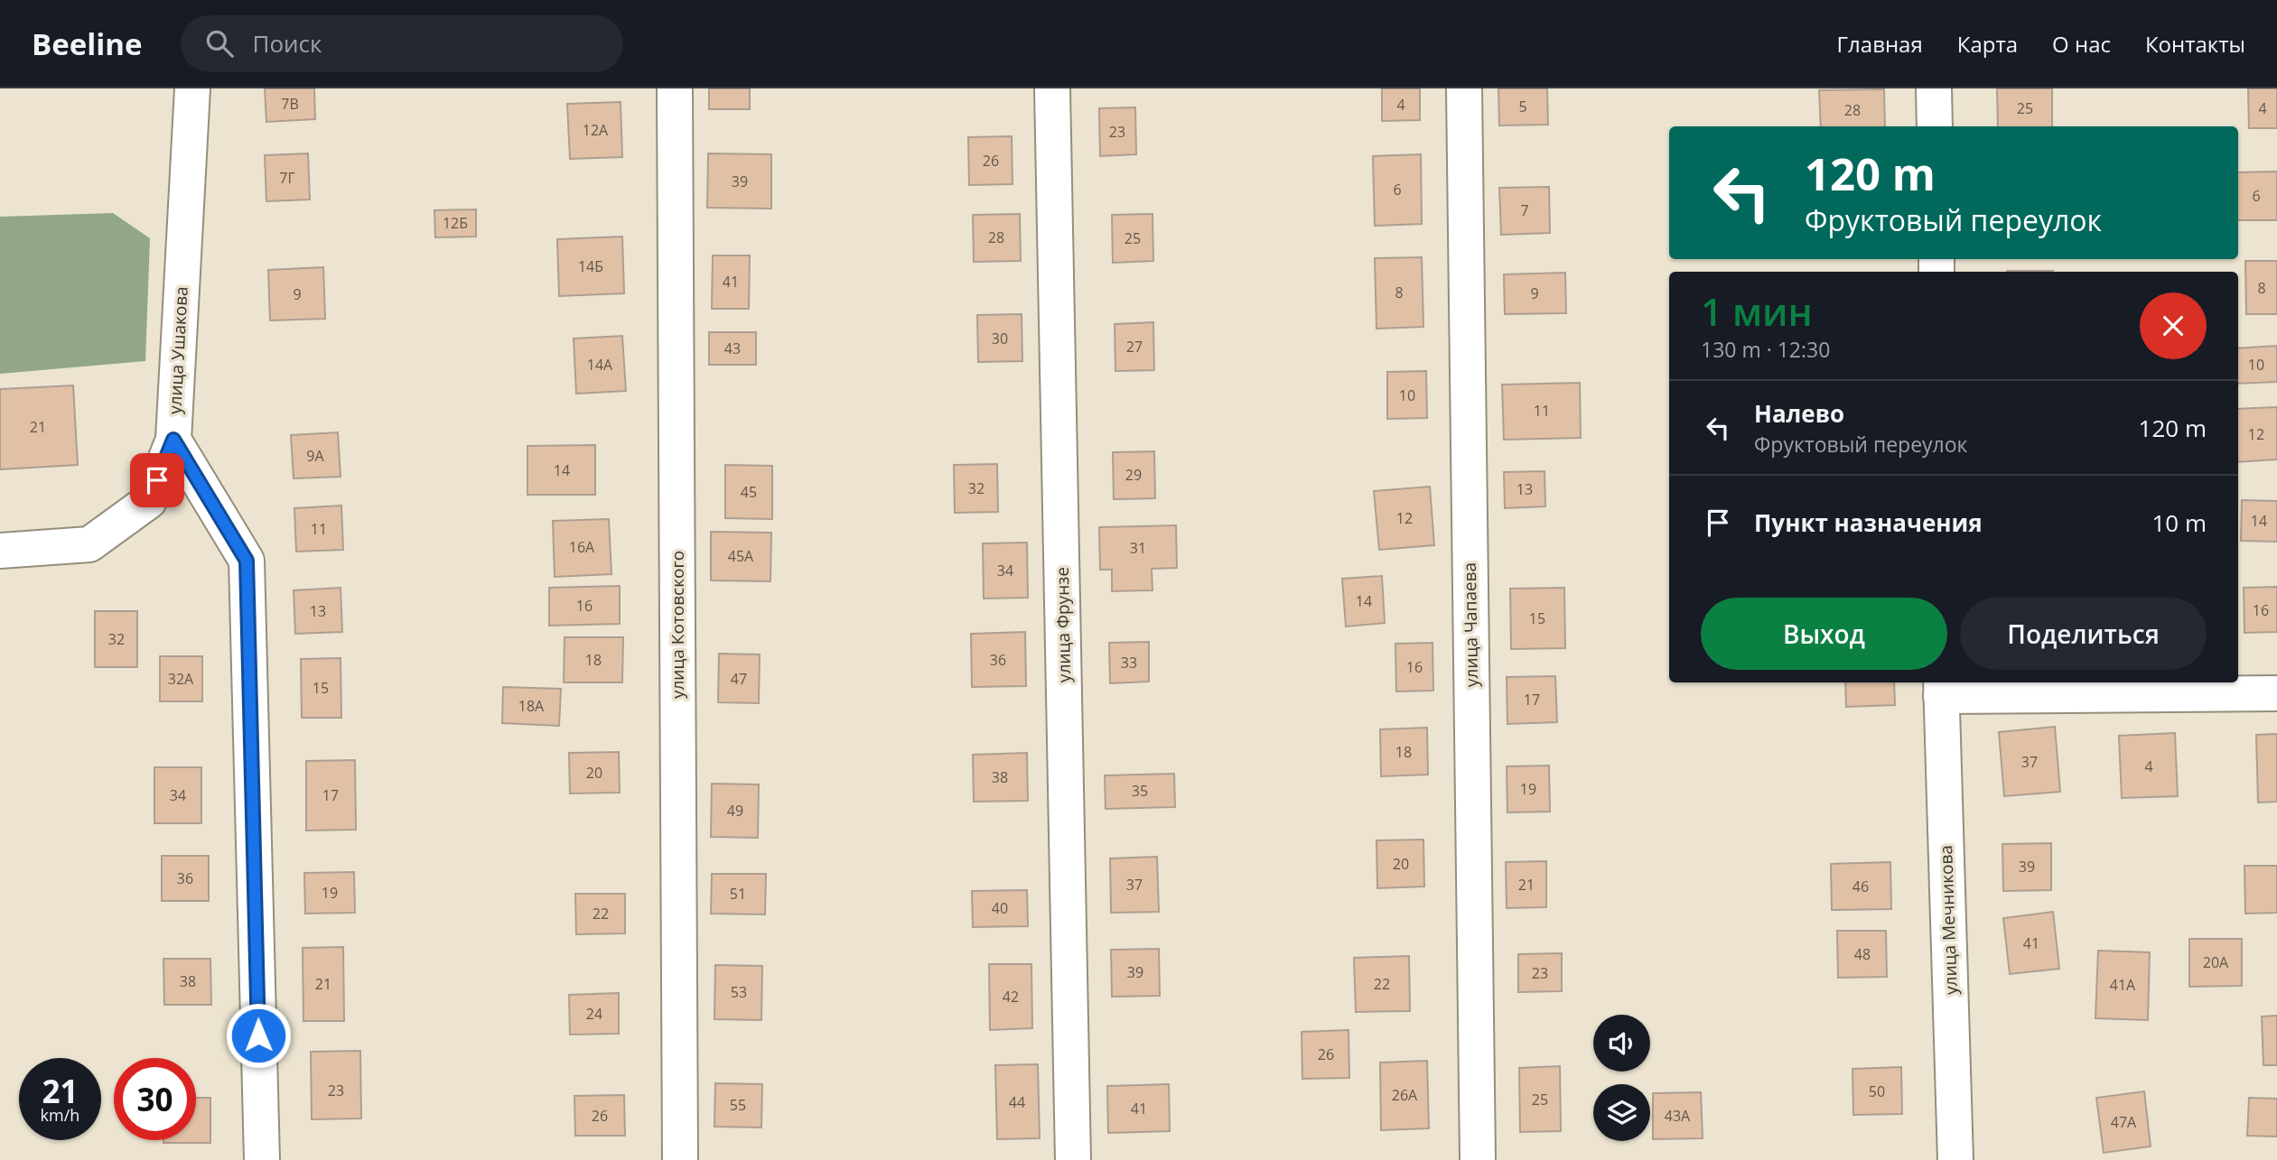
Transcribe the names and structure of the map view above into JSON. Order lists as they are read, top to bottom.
{
  "streets": {
    "street": [
      "улица Ушакова",
      "улица Котовского",
      "улица Фрунзе",
      "улица Чапаева",
      "улица Мечникова"
    ]
  },
  "house_numbers": [
    "7В",
    "4",
    "5",
    "25",
    "4",
    "28",
    "12А",
    "23",
    "26",
    "7Г",
    "39",
    "6",
    "6",
    "7",
    "12Б",
    "28",
    "25",
    "14Б",
    "41",
    "8",
    "8",
    "9",
    "9",
    "30",
    "27",
    "43",
    "14А",
    "10",
    "10",
    "11",
    "21",
    "12",
    "9А",
    "14",
    "29",
    "32",
    "13",
    "45",
    "12",
    "14",
    "11",
    "16А",
    "31",
    "45А",
    "34",
    "14",
    "16",
    "16",
    "13",
    "15",
    "32",
    "18",
    "36",
    "33",
    "16",
    "32А",
    "47",
    "15",
    "17",
    "18А",
    "18",
    "37",
    "4",
    "20",
    "38",
    "19",
    "35",
    "34",
    "17",
    "49",
    "20",
    "39",
    "36",
    "37",
    "21",
    "46",
    "19",
    "51",
    "40",
    "22",
    "41",
    "48",
    "20А",
    "39",
    "23",
    "38",
    "21",
    "22",
    "41А",
    "53",
    "42",
    "24",
    "26",
    "23",
    "50",
    "26А",
    "25",
    "44",
    "55",
    "41",
    "26",
    "43А",
    "47А"
  ],
  "page": {
    "header": "Beeline",
    "search": "Поиск",
    "nav": [
      "Главная",
      "Карта",
      "О нас",
      "Контакты"
    ],
    "turn": ["120 m", "Фруктовый переулок"],
    "heading": ["1 мин", "130 m · 12:30"],
    "list": [
      {
        "name": "Налево",
        "note": "Фруктовый переулок",
        "value": "120 m"
      },
      {
        "name": "Пункт назначения",
        "value": "10 m"
      }
    ],
    "buttons": ["Выход", "Поделиться"],
    "speed": "21 km/h",
    "limit": "30"
  }
}
